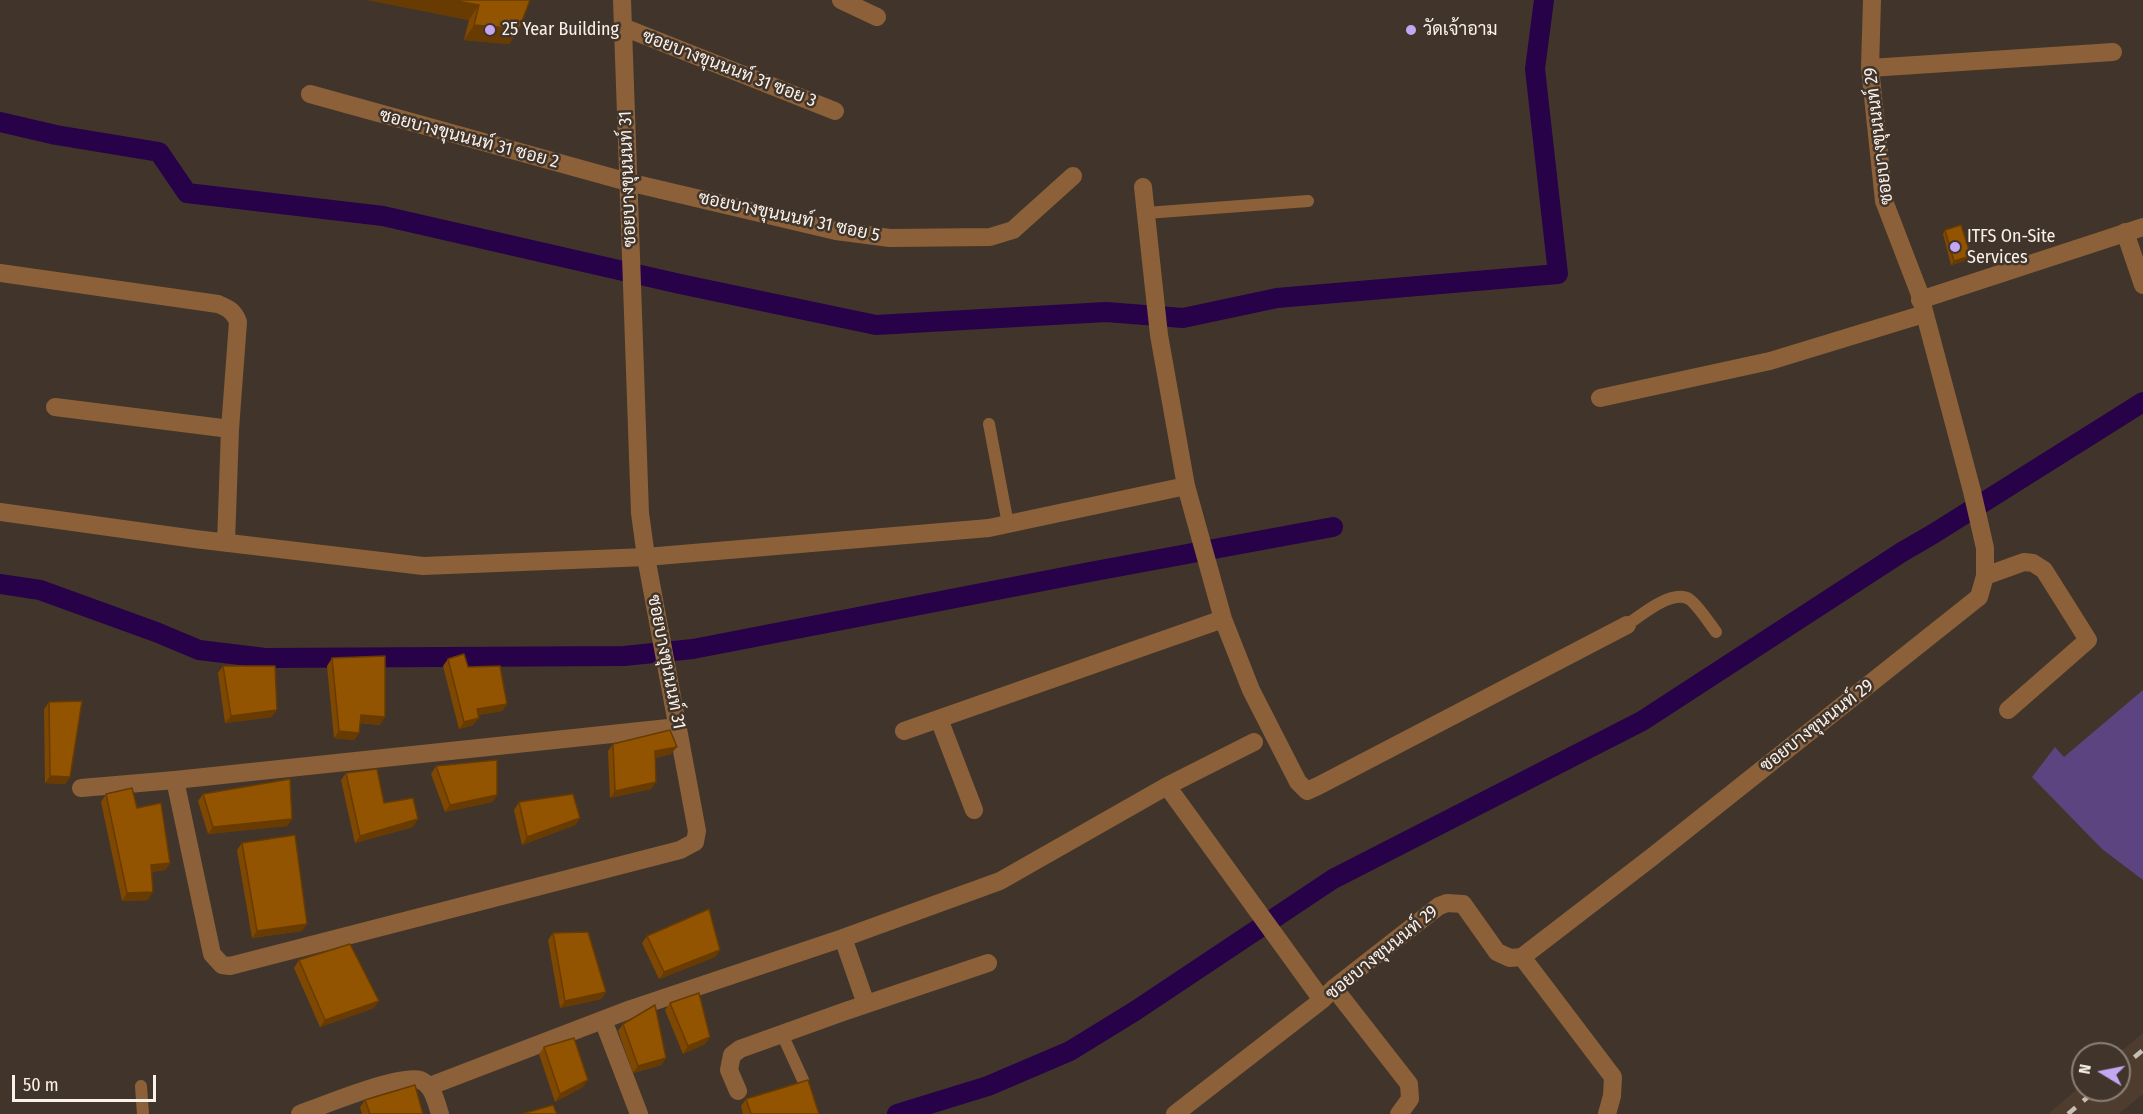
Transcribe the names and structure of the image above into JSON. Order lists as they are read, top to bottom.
{
  "streets": {
    "street": [
      "ซอยบางขุนนนท์ 31 ซอย 3",
      "ซอยบางขุนนนท์ 29",
      "ซอยบางขุนนนท์ 31 ซอย 2",
      "ซอยบางขุนนนท์ 31",
      "ซอยบางขุนนนท์ 31 ซอย 5"
    ]
  },
  "crossings": [
    ["ซอยบางขุนนนท์ 31 ซอย 3", "ซอยบางขุนนนท์ 31"],
    ["ซอยบางขุนนนท์ 31 ซอย 2", "ซอยบางขุนนนท์ 31"],
    ["ซอยบางขุนนนท์ 31 ซอย 2", "ซอยบางขุนนนท์ 31 ซอย 5"],
    ["ซอยบางขุนนนท์ 31", "ซอยบางขุนนนท์ 31 ซอย 5"]
  ],
  "places": ["25 Year Building", "วัดเจ้าอาม", "ITFS On-Site Services"],
  "scale_bar": "50 m",
  "north": "left"
}
